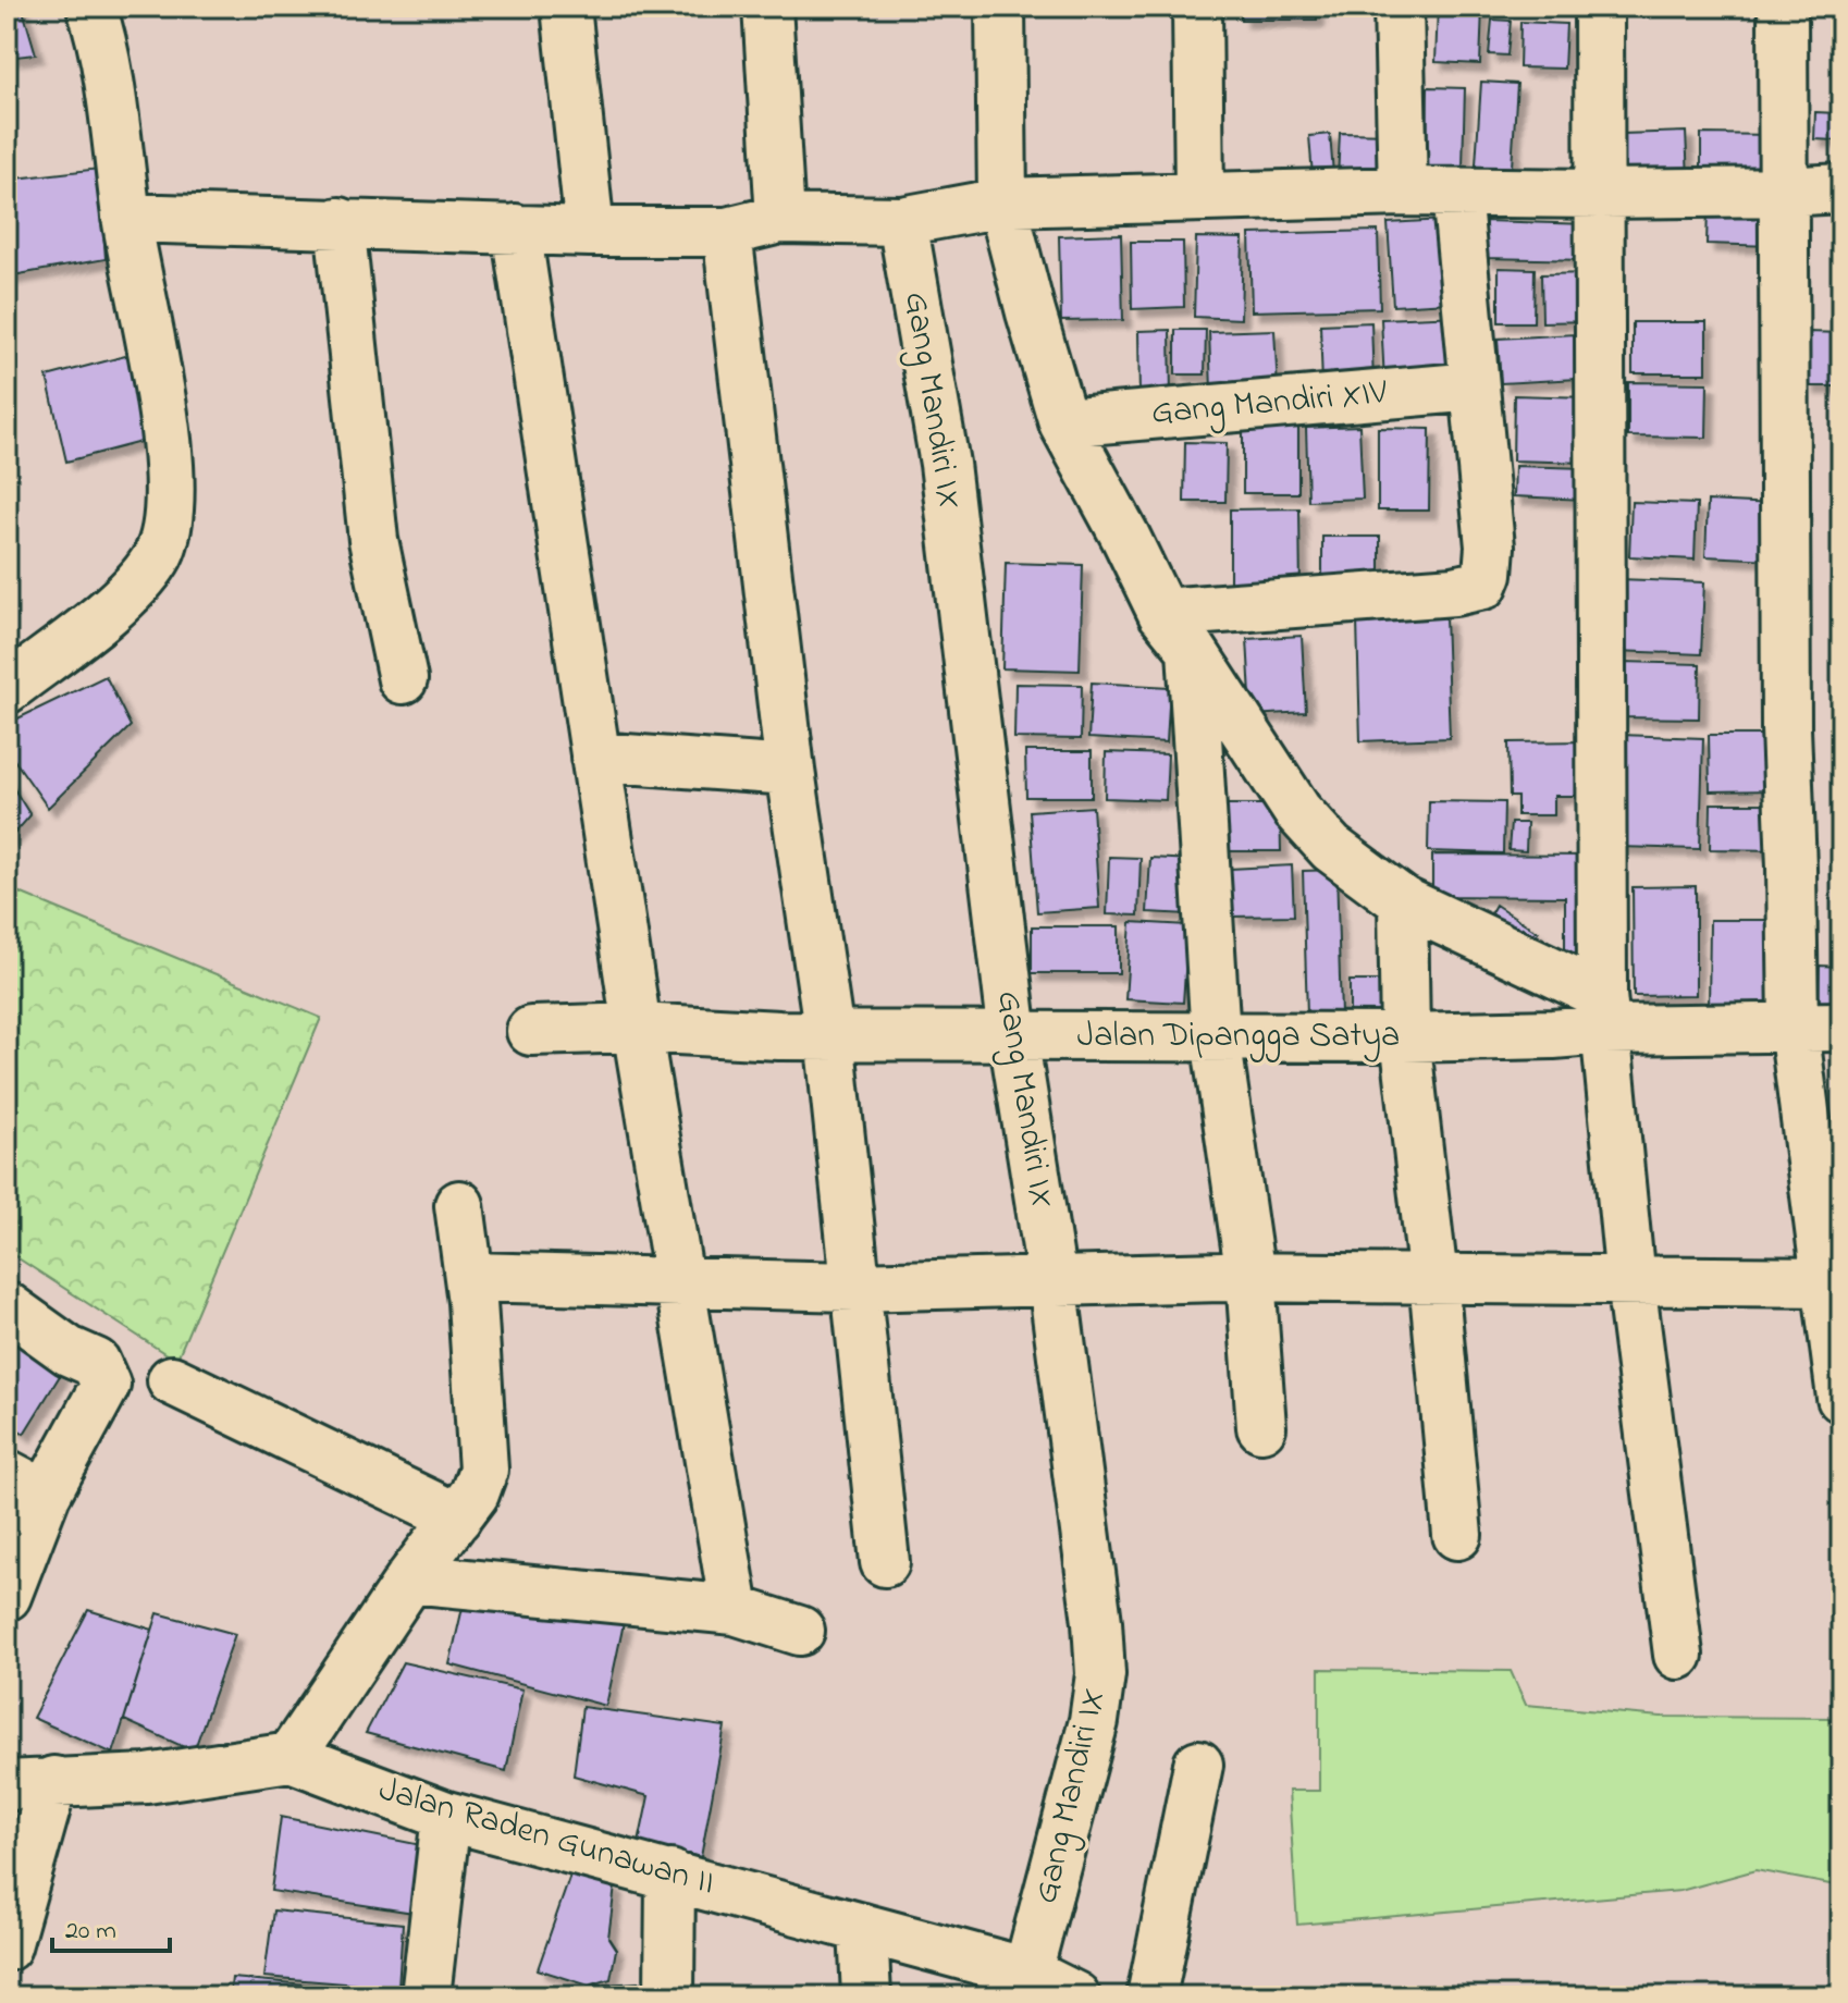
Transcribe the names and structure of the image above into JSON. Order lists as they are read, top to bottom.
{
  "streets": {
    "street": [
      "Gang Mandiri IX",
      "Gang Mandiri XIV",
      "Jalan Dipangga Satya",
      "Jalan Raden Gunawan II"
    ]
  },
  "crossings": [
    ["Gang Mandiri IX", "Jalan Dipangga Satya"],
    ["Gang Mandiri IX", "Jalan Raden Gunawan II"]
  ],
  "scale_bar": "20 m"
}
